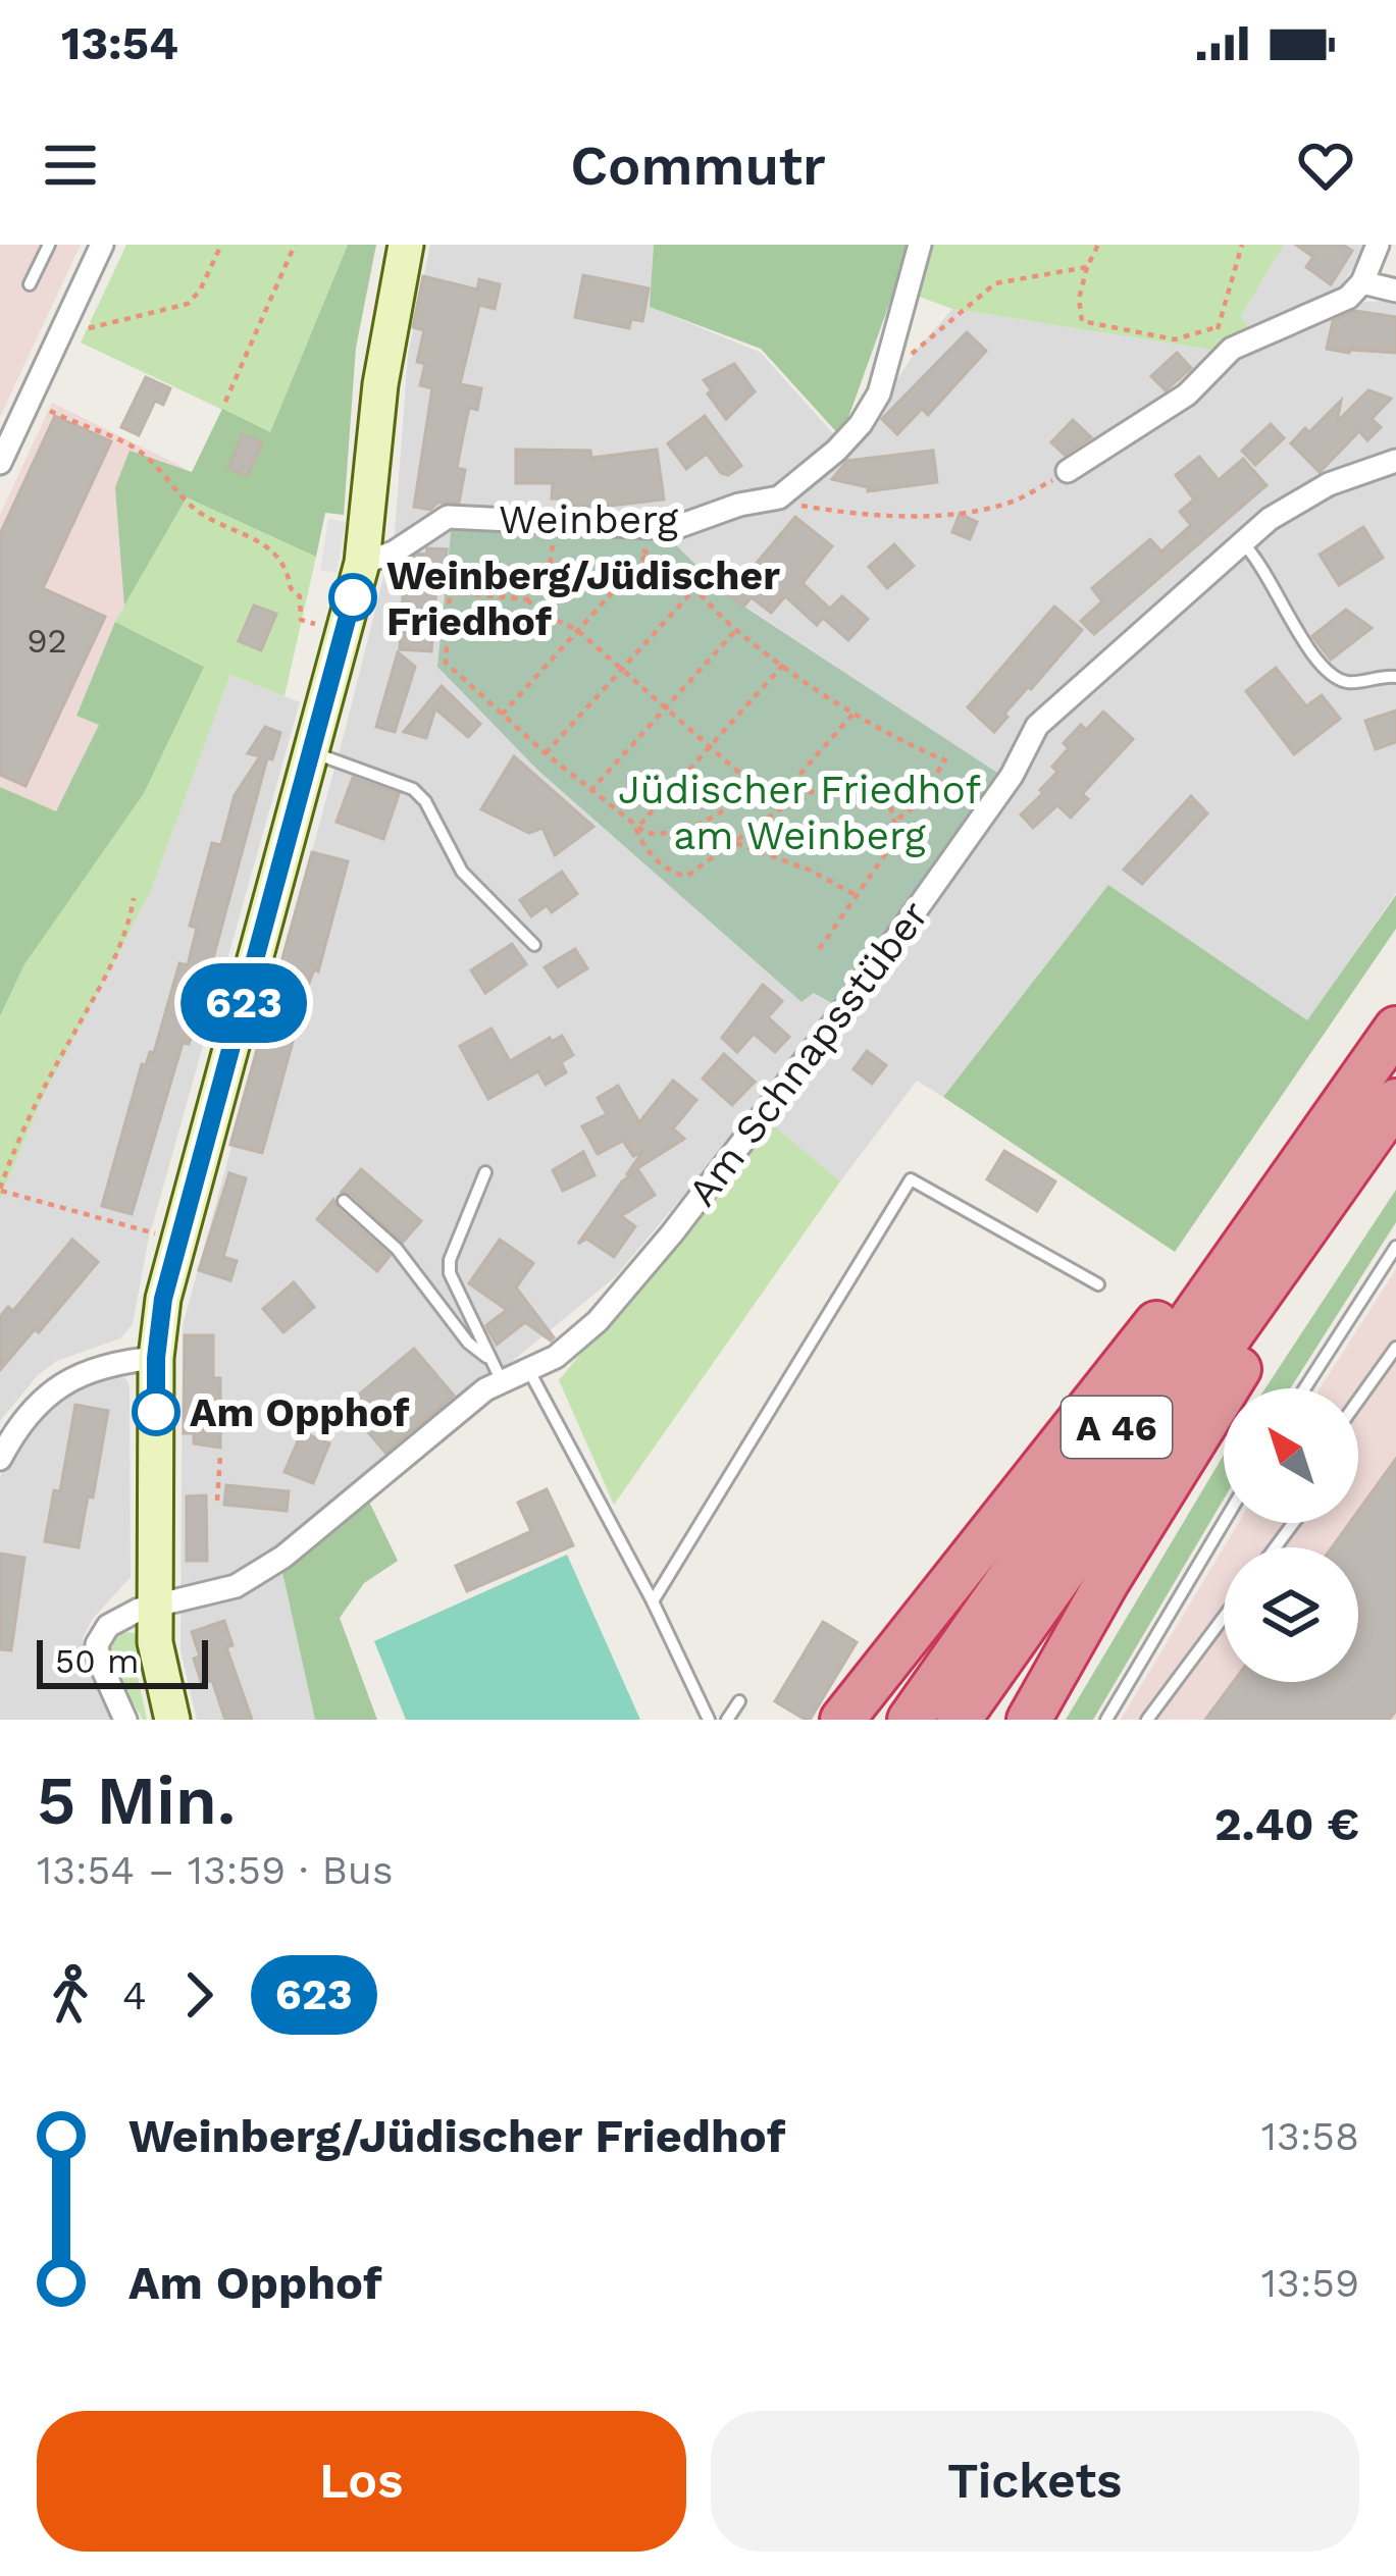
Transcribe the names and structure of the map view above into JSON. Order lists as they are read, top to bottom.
{
  "streets": {
    "highway": ["A 46"],
    "street": ["Weinberg", "Am Schnapsstüber"]
  },
  "parks": ["Jüdischer Friedhof am Weinberg"],
  "places": ["Weinberg/Jüdischer Friedhof", "Am Opphof"],
  "lines": ["bus line 623"],
  "house_numbers": ["92"],
  "scale_bar": "50 m",
  "north": "top left",
  "page": {
    "status": "13:54",
    "header": "Commutr",
    "on_map": "623",
    "scale": "50 m",
    "heading": ["5 Min.", "13:54 – 13:59 · Bus", "2.40 €"],
    "legs": ["4", "623"],
    "list": [
      {
        "name": "Weinberg/Jüdischer Friedhof",
        "value": "13:58"
      },
      {
        "name": "Am Opphof",
        "value": "13:59"
      }
    ],
    "buttons": ["Los", "Tickets"]
  }
}
